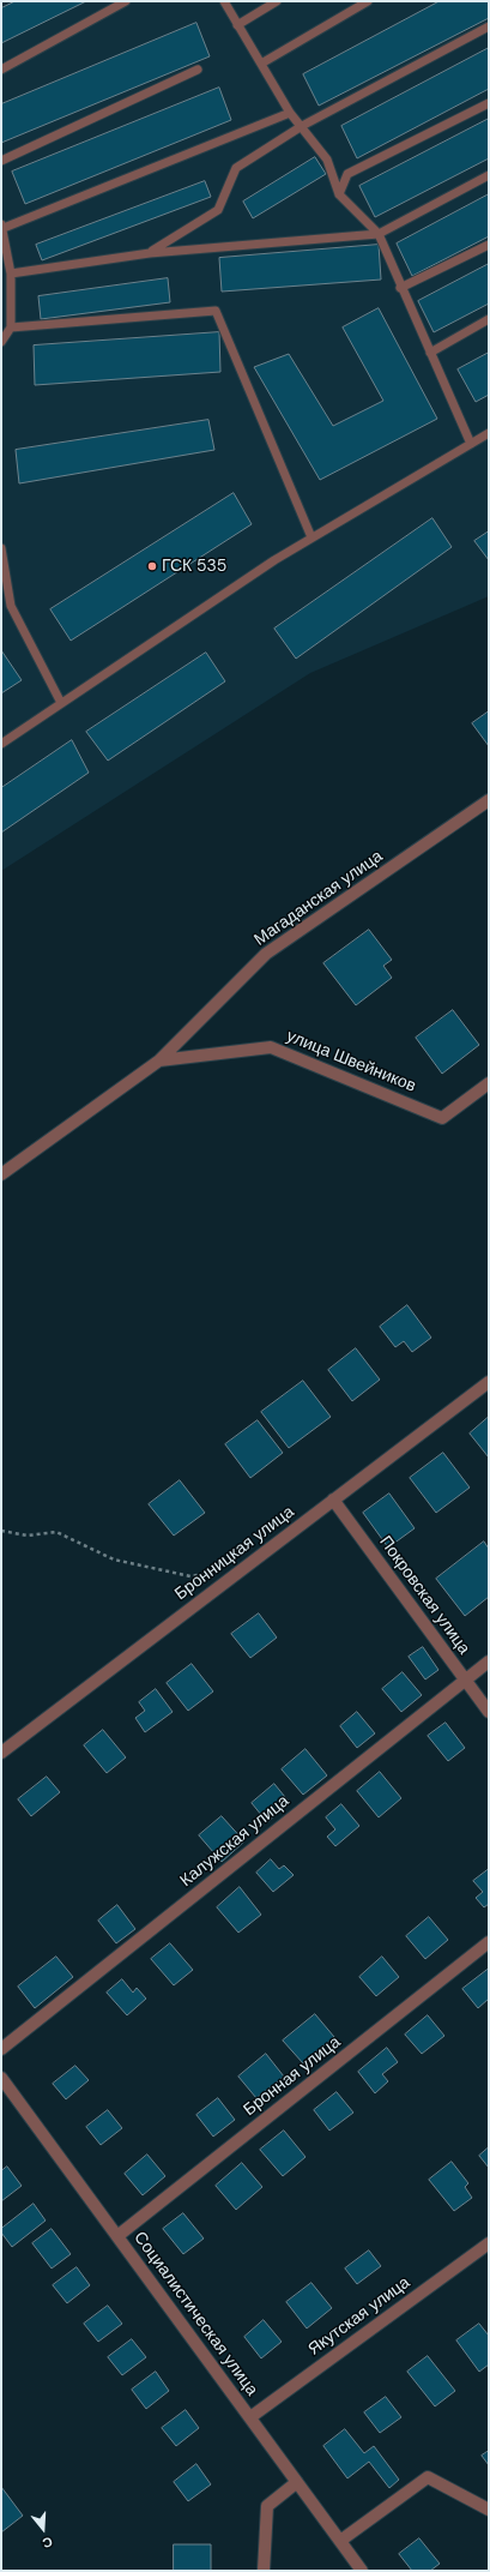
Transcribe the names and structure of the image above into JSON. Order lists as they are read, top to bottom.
{
  "streets": {
    "street": [
      "Магаданская улица",
      "улица Швейников",
      "Бронницкая улица",
      "Покровская улица",
      "Калужская улица",
      "Бронная улица",
      "Социалистическая улица",
      "Якутская улица"
    ]
  },
  "crossings": [
    ["Магаданская улица", "улица Швейников"],
    ["Бронницкая улица", "Покровская улица"],
    ["Покровская улица", "Калужская улица"],
    ["Бронная улица", "Социалистическая улица"],
    ["Социалистическая улица", "Якутская улица"]
  ],
  "places": ["ГСК 535"],
  "north": "bottom"
}
